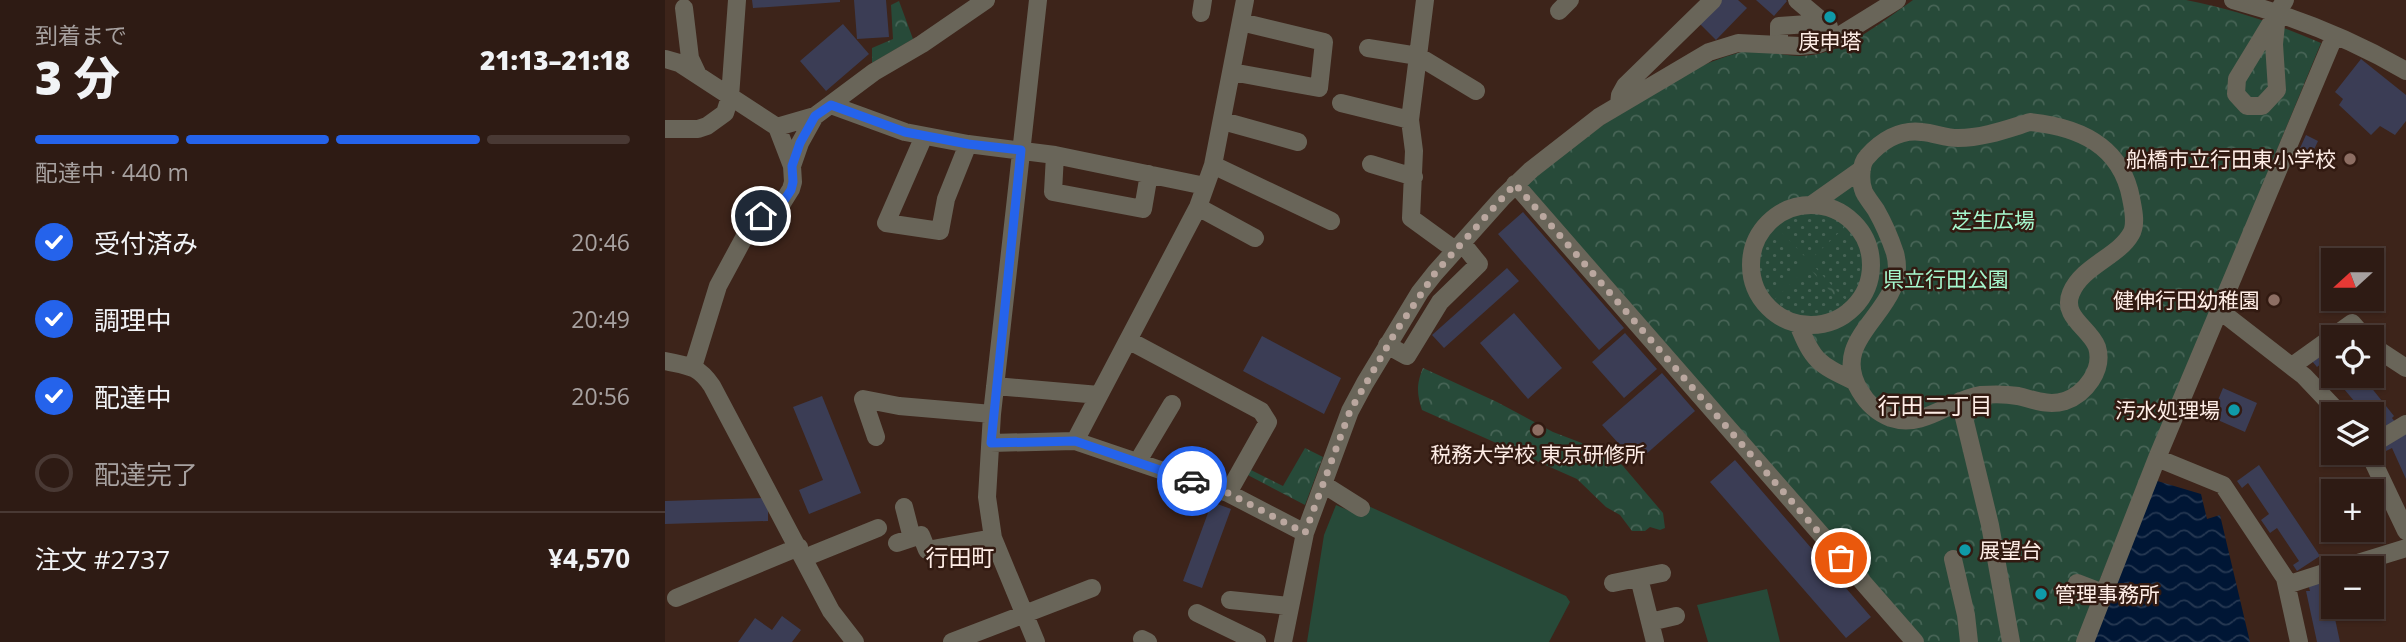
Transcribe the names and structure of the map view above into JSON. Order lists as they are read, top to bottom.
{
  "districts": ["行田二丁目", "行田町"],
  "parks": ["芝生広場", "県立行田公園"],
  "places": [
    "庚申塔",
    "船橋市立行田東小学校",
    "健伸行田幼稚園",
    "汚水処理場",
    "税務大学校 東京研修所",
    "展望台",
    "管理事務所"
  ],
  "north": "left",
  "page": {
    "heading": ["3 分", "到着まで", "21:13–21:18"],
    "panel": ["注文 #2737", "¥4,570"],
    "bar": "配達中 · 440 m",
    "list": [
      ["受付済み", "20:46"],
      ["調理中", "20:49"],
      ["配達中", "20:56"],
      "配達完了"
    ],
    "map_buttons": ["+", "−"]
  }
}
